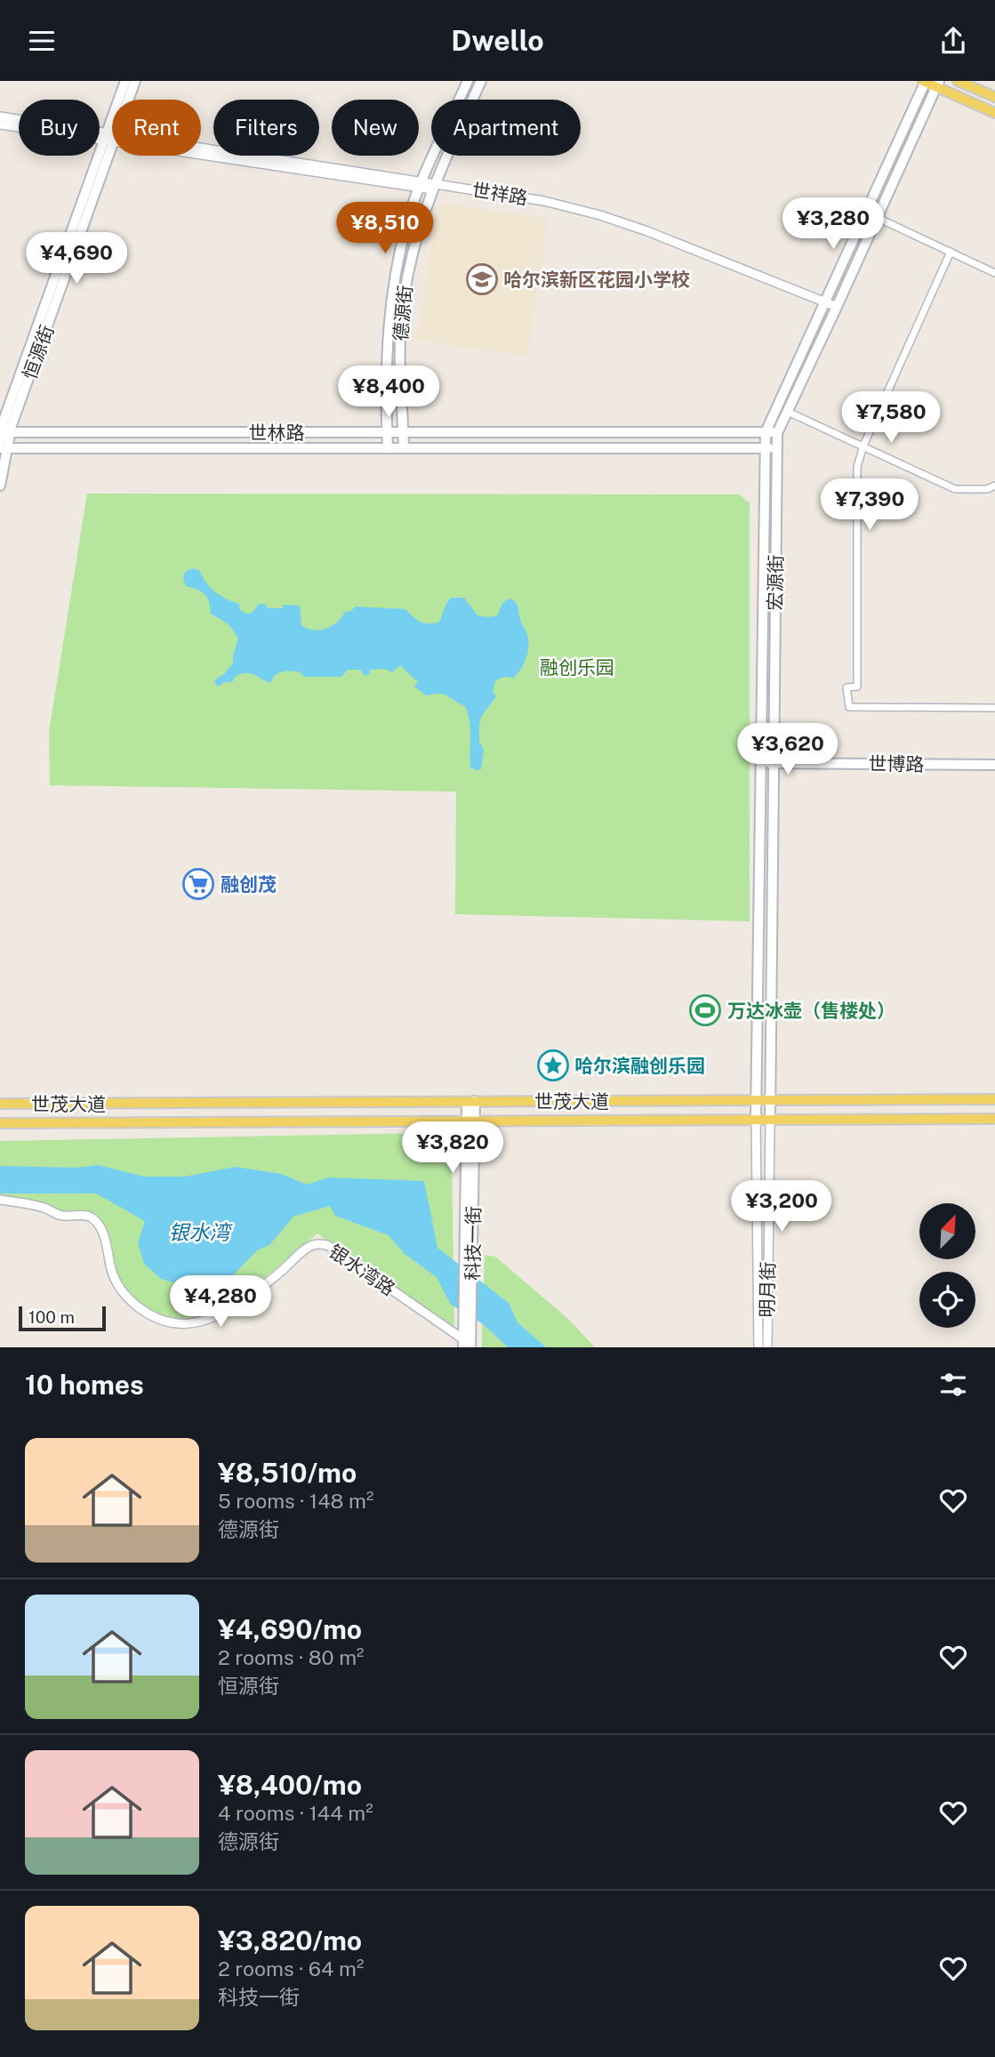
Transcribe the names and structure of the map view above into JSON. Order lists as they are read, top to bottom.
{
  "streets": {
    "main road": [
      "德源街",
      "恒源街",
      "世林路",
      "宏源街",
      "世博路",
      "世茂大道",
      "科技一街"
    ],
    "street": ["世祥路", "银水湾路", "明月街"]
  },
  "crossings": [
    ["世祥路", "德源街"],
    ["世祥路", "恒源街"],
    ["世祥路", "宏源街"],
    ["德源街", "世林路"],
    ["恒源街", "世林路"],
    ["世林路", "宏源街"],
    ["宏源街", "世博路"],
    ["宏源街", "世茂大道"],
    ["宏源街", "明月街"],
    ["世茂大道", "科技一街"],
    ["世茂大道", "明月街"],
    ["科技一街", "银水湾路"]
  ],
  "water": ["银水湾"],
  "parks": ["融创乐园"],
  "places": {
    "school or university": ["哈尔滨新区花园小学校"],
    "supermarket": ["融创茂"],
    "sports": ["万达冰壶（售楼处）"],
    "place": ["哈尔滨融创乐园"]
  },
  "scale_bar": "100 m",
  "north": "top right",
  "page": {
    "header": "Dwello",
    "chip": [
      "Buy",
      "Rent",
      "Filters",
      "New",
      "Apartment"
    ],
    "price": [
      "¥3,280",
      "¥8,510",
      "¥4,690",
      "¥8,400",
      "¥7,580",
      "¥7,390",
      "¥3,620",
      "¥3,820",
      "¥3,200",
      "¥4,280"
    ],
    "scale": "100 m",
    "heading": "10 homes",
    "list": [
      {
        "name": "¥8,510/mo",
        "note": "5 rooms · 148 m² · 德源街"
      },
      {
        "name": "¥4,690/mo",
        "note": "2 rooms · 80 m² · 恒源街"
      },
      {
        "name": "¥8,400/mo",
        "note": "4 rooms · 144 m² · 德源街"
      },
      {
        "name": "¥3,820/mo",
        "note": "2 rooms · 64 m² · 科技一街"
      }
    ]
  }
}
